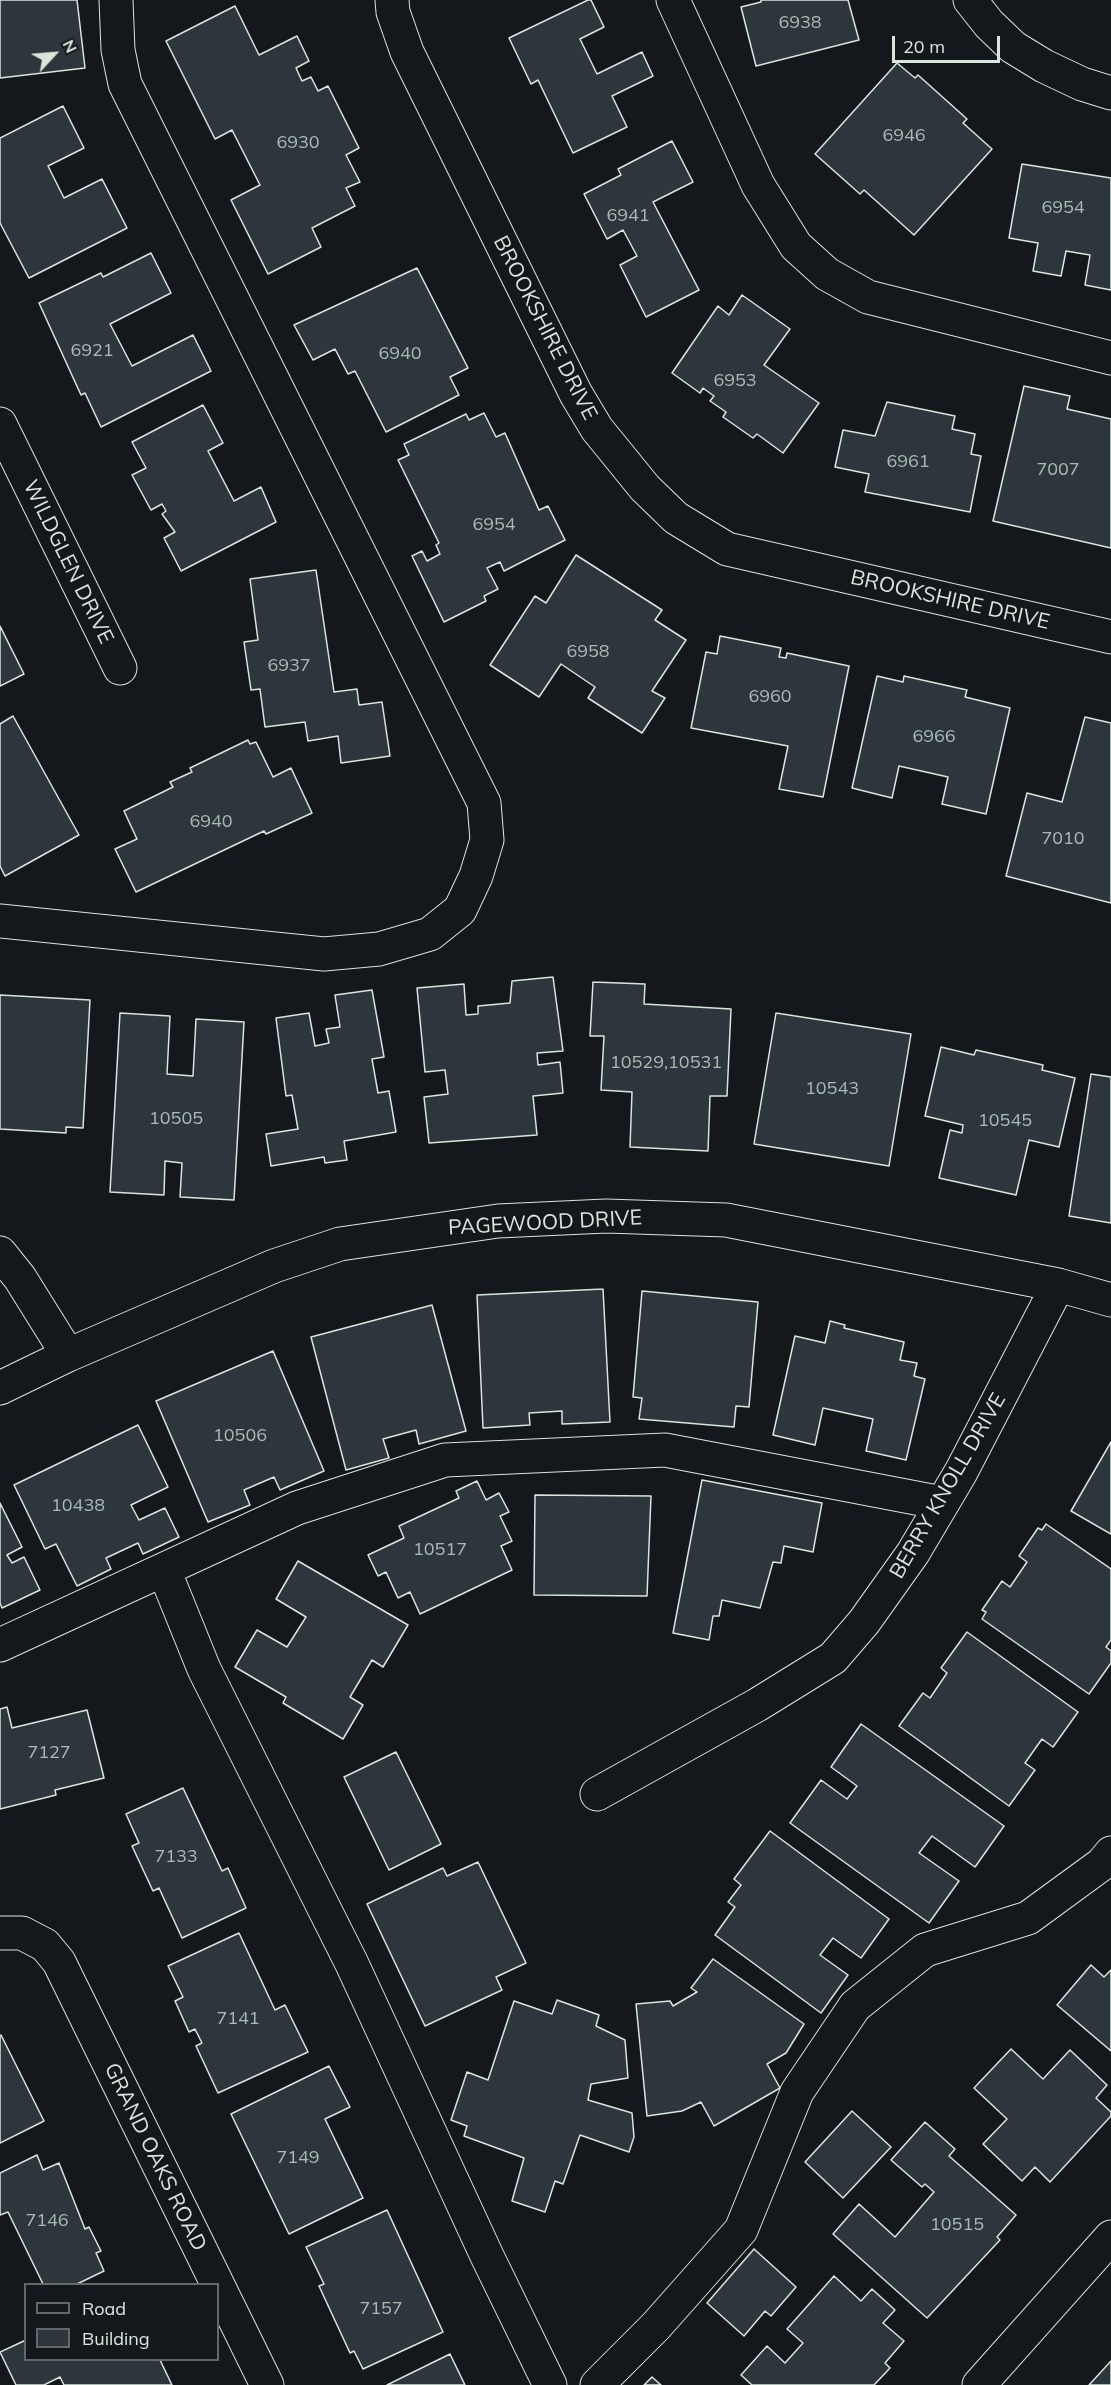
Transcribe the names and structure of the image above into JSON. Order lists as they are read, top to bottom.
{
  "streets": {
    "street": [
      "BROOKSHIRE DRIVE",
      "WILDGLEN DRIVE",
      "PAGEWOOD DRIVE",
      "BERRY KNOLL DRIVE",
      "GRAND OAKS ROAD"
    ]
  },
  "crossings": [
    ["PAGEWOOD DRIVE", "BERRY KNOLL DRIVE"]
  ],
  "house_numbers": [
    "6938",
    "6946",
    "6930",
    "6954",
    "6941",
    "6921",
    "6940",
    "6953",
    "6961",
    "7007",
    "6954",
    "6958",
    "6937",
    "6960",
    "6966",
    "6940",
    "7010",
    "10529,10531",
    "10543",
    "10505",
    "10545",
    "10506",
    "10438",
    "10517",
    "7127",
    "7133",
    "7141",
    "7149",
    "7146",
    "10515",
    "7157"
  ],
  "legend": ["Road", "Building"],
  "scale_bar": "20 m",
  "north": "top right"
}
